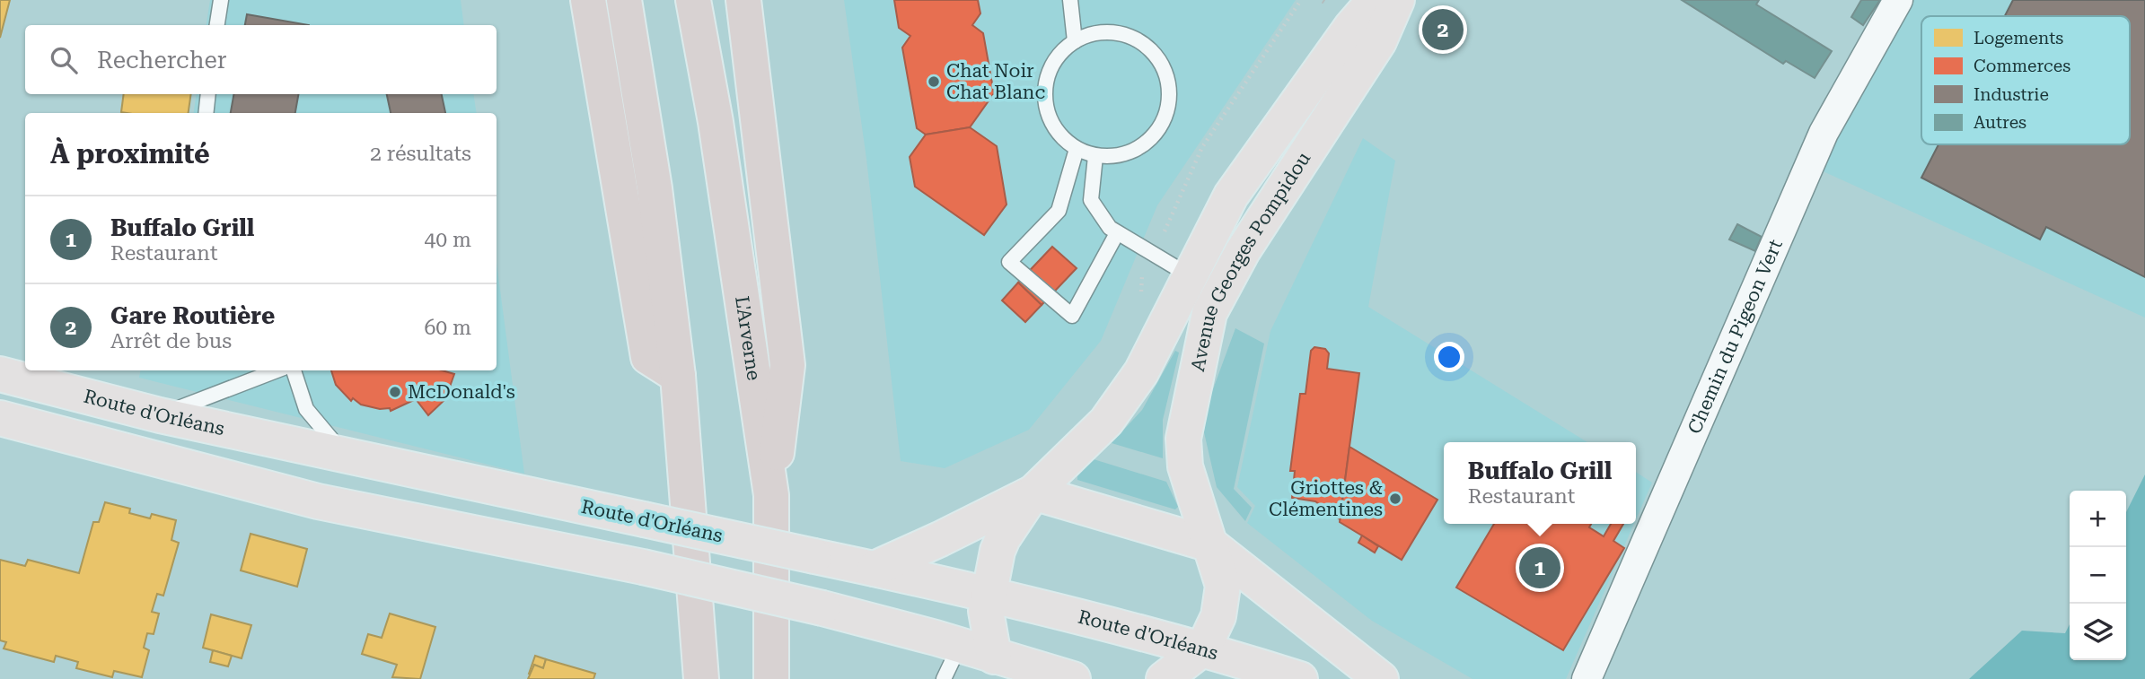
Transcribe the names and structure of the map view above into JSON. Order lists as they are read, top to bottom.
{
  "streets": {
    "highway": ["L'Arverne"],
    "main road": ["Avenue Georges Pompidou", "Route d'Orléans"],
    "street": ["Chemin du Pigeon Vert"]
  },
  "crossings": [
    ["Avenue Georges Pompidou", "Route d'Orléans"]
  ],
  "places": ["Chat Noir Chat Blanc", "McDonald's", "Griottes & Clémentines"],
  "legend": [
    "Logements",
    "Commerces",
    "Industrie",
    "Autres"
  ],
  "page": {
    "pins": ["2", "1"],
    "search": "Rechercher",
    "heading": ["À proximité", "2 résultats"],
    "list": [
      {
        "mark": "1",
        "name": "Buffalo Grill",
        "note": "Restaurant",
        "value": "40 m"
      },
      {
        "mark": "2",
        "name": "Gare Routière",
        "note": "Arrêt de bus",
        "value": "60 m"
      }
    ],
    "popup": ["Buffalo Grill", "Restaurant"],
    "map_buttons": ["+", "−"]
  }
}
